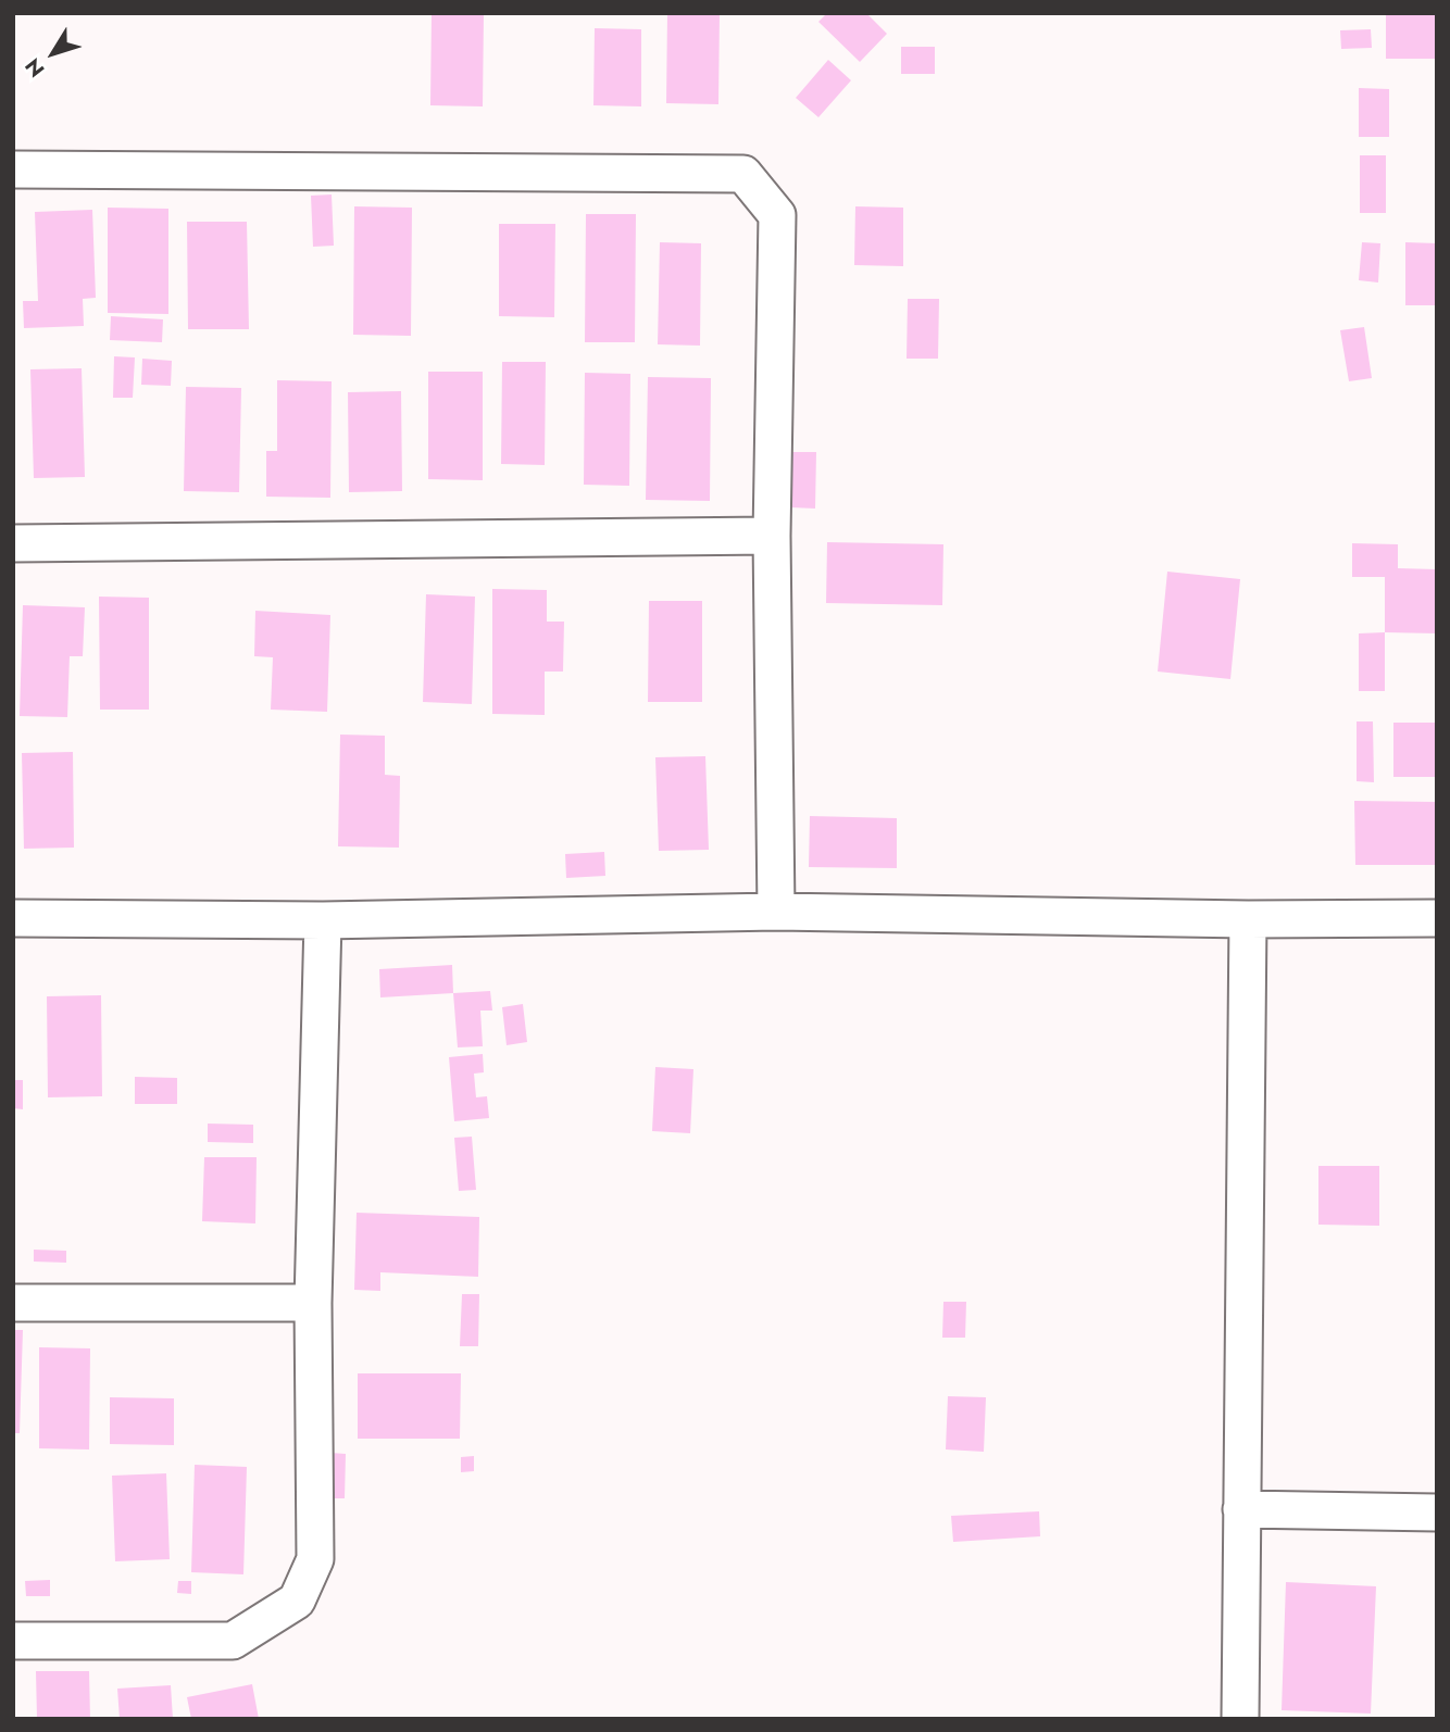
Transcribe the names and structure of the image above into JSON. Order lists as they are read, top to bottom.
{
  "north": "bottom left"
}
